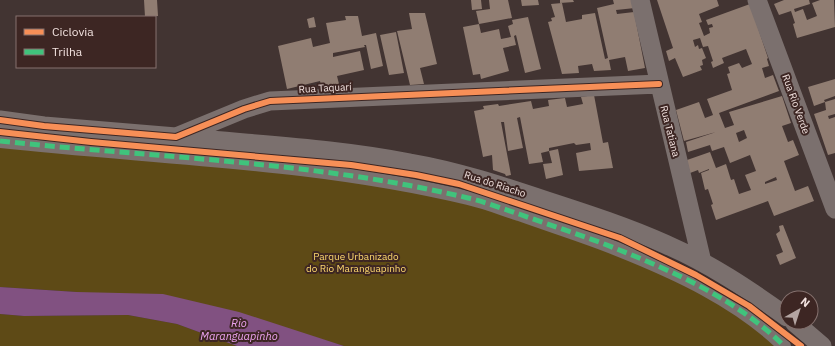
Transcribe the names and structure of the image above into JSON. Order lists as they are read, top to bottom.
{
  "streets": {
    "street": [
      "Rua Taquarí",
      "Rua Rio Verde",
      "Rua Tatiana",
      "Rua do Riacho"
    ]
  },
  "crossings": [
    ["Rua Taquarí", "Rua Tatiana"],
    ["Rua Taquarí", "Rua do Riacho"],
    ["Rua Tatiana", "Rua do Riacho"]
  ],
  "water": ["Rio Maranguapinho"],
  "parks": ["Parque Urbanizado do Rio Maranguapinho"],
  "legend": ["Ciclovia", "Trilha"],
  "north": "top right"
}
